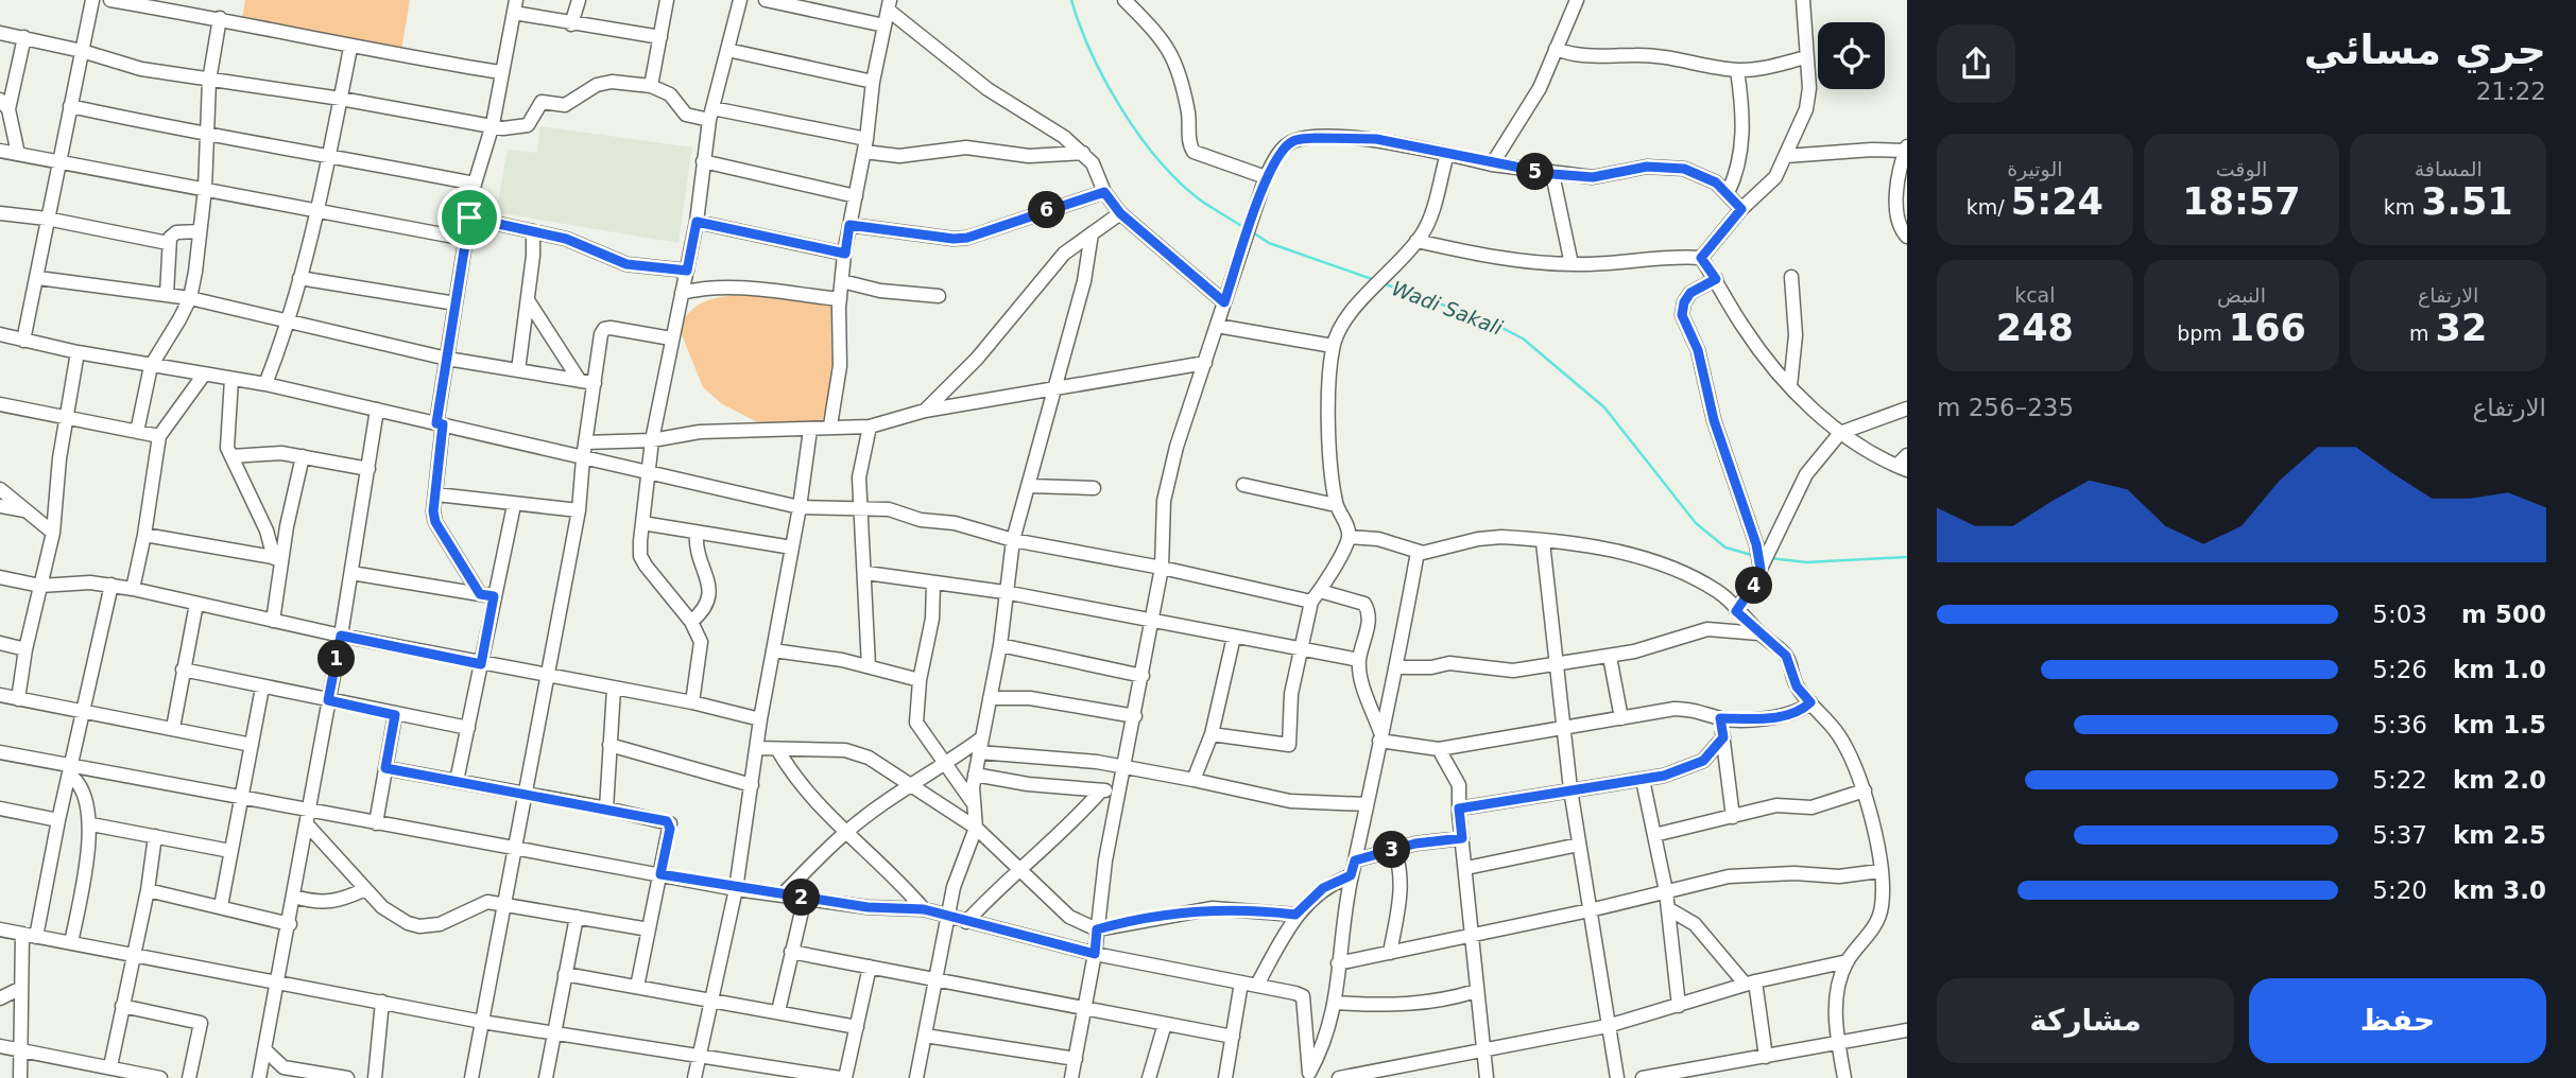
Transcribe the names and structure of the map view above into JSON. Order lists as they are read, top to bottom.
{
  "water": ["Wadi Sakali"],
  "page": {
    "heading": ["جري مسائي", "21:22"],
    "stats": [
      ["المسافة", "3.51 km"],
      ["الوقت", "18:57"],
      ["الوتيرة", "5:24 /km"],
      ["الارتفاع", "32 m"],
      ["النبض", "166 bpm"],
      ["kcal", "248"]
    ],
    "pins": [
      "5",
      "6",
      "4",
      "1",
      "3",
      "2"
    ],
    "chart": ["الارتفاع", "235–256 m"],
    "list": [
      {
        "name": "500 m",
        "note": "5:03"
      },
      {
        "name": "1.0 km",
        "note": "5:26"
      },
      {
        "name": "1.5 km",
        "note": "5:36"
      },
      {
        "name": "2.0 km",
        "note": "5:22"
      },
      {
        "name": "2.5 km",
        "note": "5:37"
      },
      {
        "name": "3.0 km",
        "note": "5:20"
      }
    ],
    "buttons": ["حفظ", "مشاركة"]
  }
}
